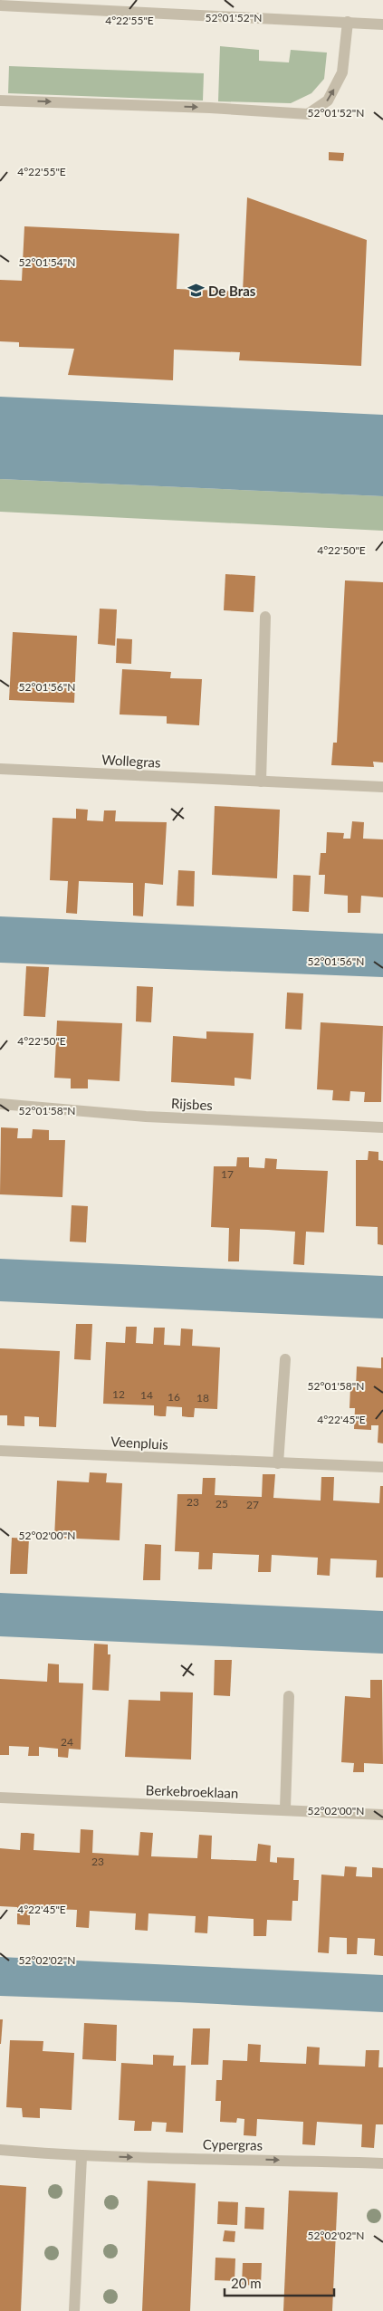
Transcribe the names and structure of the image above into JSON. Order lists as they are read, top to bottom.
{
  "streets": {
    "street": [
      "Wollegras",
      "Rijsbes",
      "Veenpluis",
      "Berkebroeklaan",
      "Cypergras"
    ]
  },
  "one_way": ["Cypergras"],
  "places": {
    "school or university": ["De Bras"]
  },
  "house_numbers": [
    "17",
    "12",
    "14",
    "16",
    "18",
    "23",
    "25",
    "27",
    "24",
    "23"
  ],
  "scale_bar": "20 m",
  "coordinates": [
    "52°01'52\"N",
    "4°22'55\"E",
    "52°01'54\"N",
    "4°22'50\"E",
    "52°01'56\"N",
    "52°01'58\"N",
    "4°22'45\"E",
    "52°02'00\"N",
    "52°02'02\"N"
  ]
}
